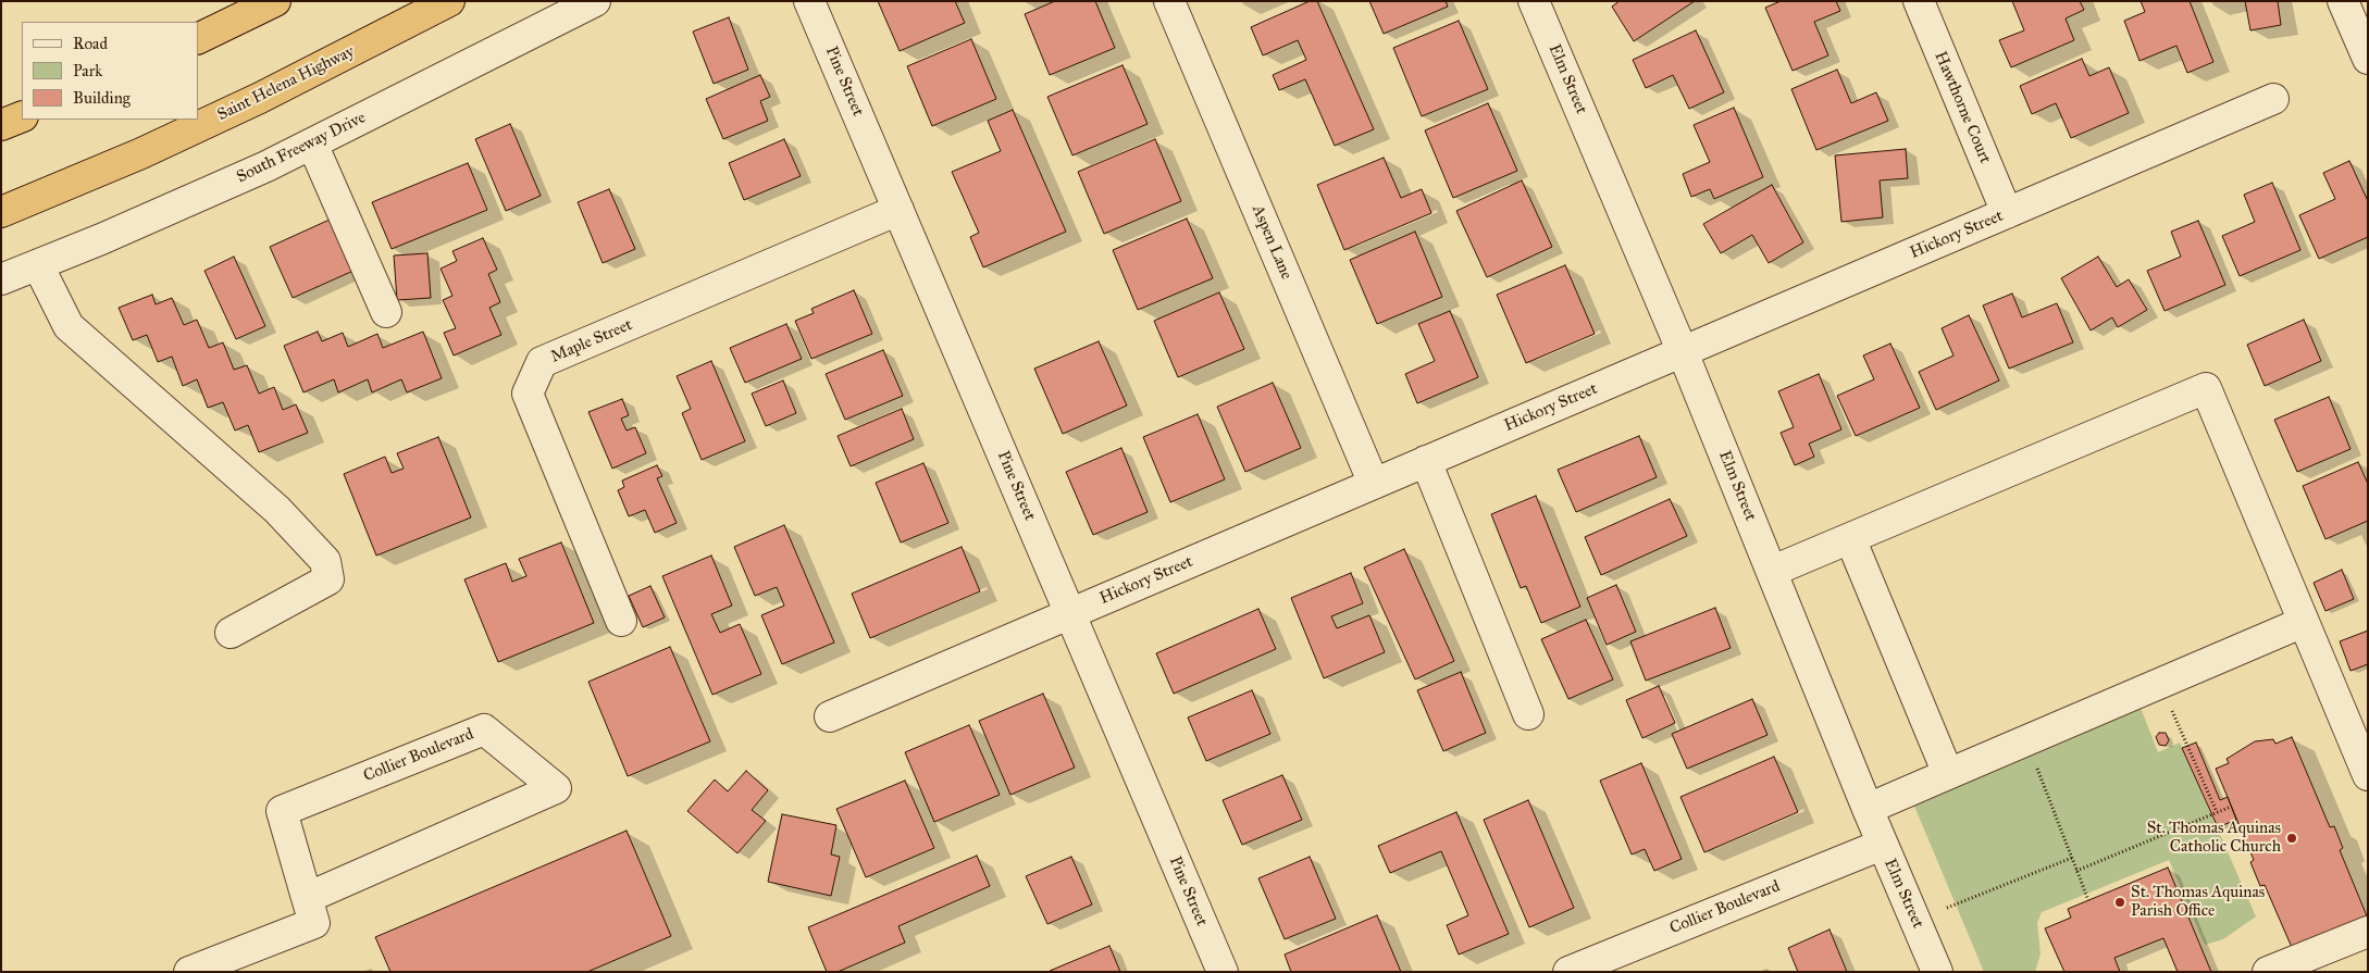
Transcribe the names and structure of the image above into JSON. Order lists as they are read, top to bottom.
{
  "streets": {
    "highway": ["Saint Helena Highway"],
    "street": [
      "Elm Street",
      "Pine Street",
      "Hawthorne Court",
      "South Freeway Drive",
      "Hickory Street",
      "Aspen Lane",
      "Maple Street",
      "Collier Boulevard"
    ]
  },
  "crossings": [
    ["Elm Street", "Hickory Street"],
    ["Elm Street", "Collier Boulevard"],
    ["Pine Street", "Hickory Street"],
    ["Pine Street", "Maple Street"],
    ["Hawthorne Court", "Hickory Street"],
    ["Hickory Street", "Aspen Lane"]
  ],
  "places": ["St. Thomas Aquinas Catholic Church", "St. Thomas Aquinas Parish Office"],
  "legend": ["Road", "Park", "Building"]
}
